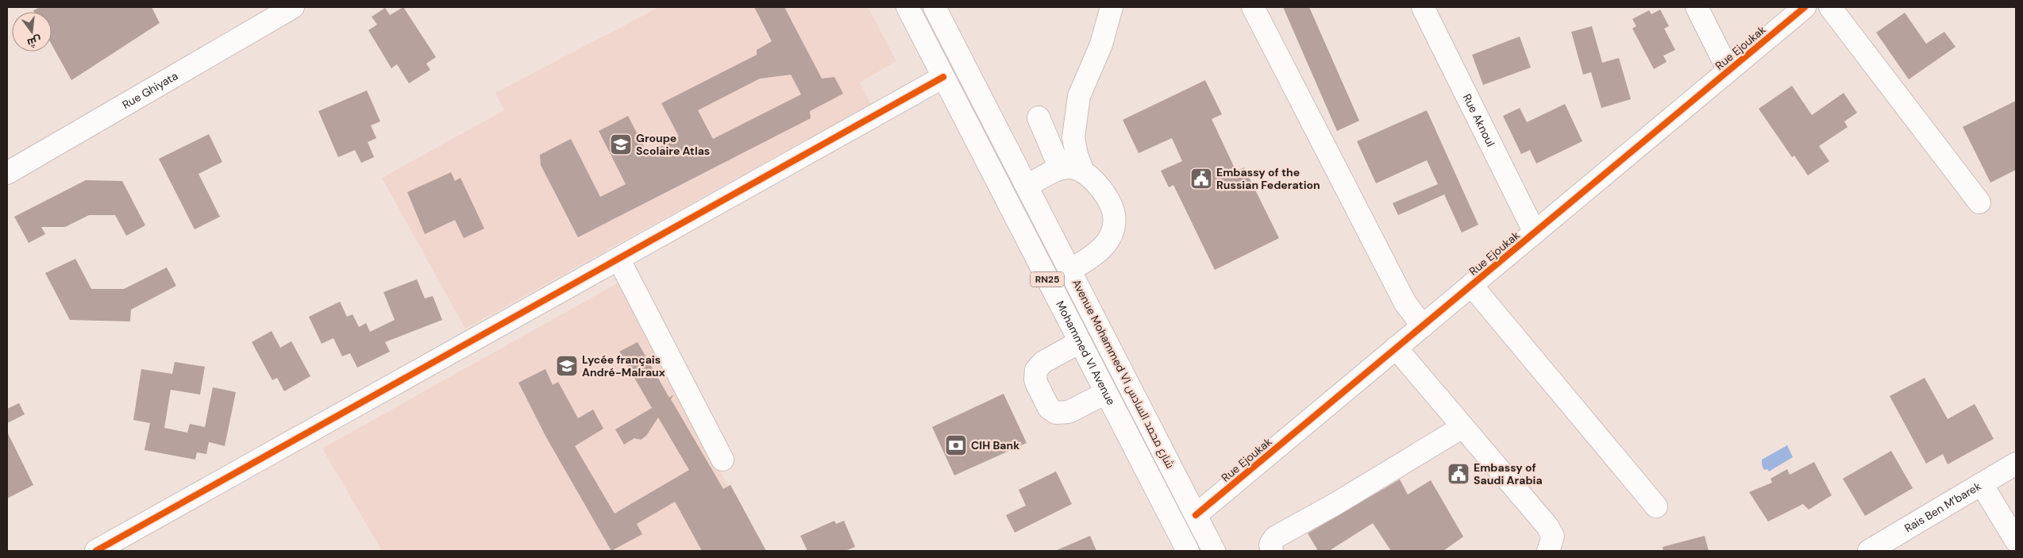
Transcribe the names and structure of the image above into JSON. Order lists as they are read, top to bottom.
{
  "streets": {
    "street": [
      "Rue Ejoukak",
      "Rue Ghiyata",
      "Rue Aknoul",
      "RN25",
      "Mohammed VI Avenue",
      "Avenue Mohammed VI شارع محمد السادس",
      "Rais Ben M’barek"
    ]
  },
  "crossings": [
    ["Rue Ejoukak", "Rue Aknoul"],
    ["Rue Ejoukak", "Avenue Mohammed VI شارع محمد السادس"]
  ],
  "places": {
    "school or university": ["Groupe Scolaire Atlas", "Lycée français André-Malraux"],
    "public building": ["Embassy of the Russian Federation", "Embassy of Saudi Arabia"],
    "bank": ["CIH Bank"]
  },
  "north": "bottom"
}
